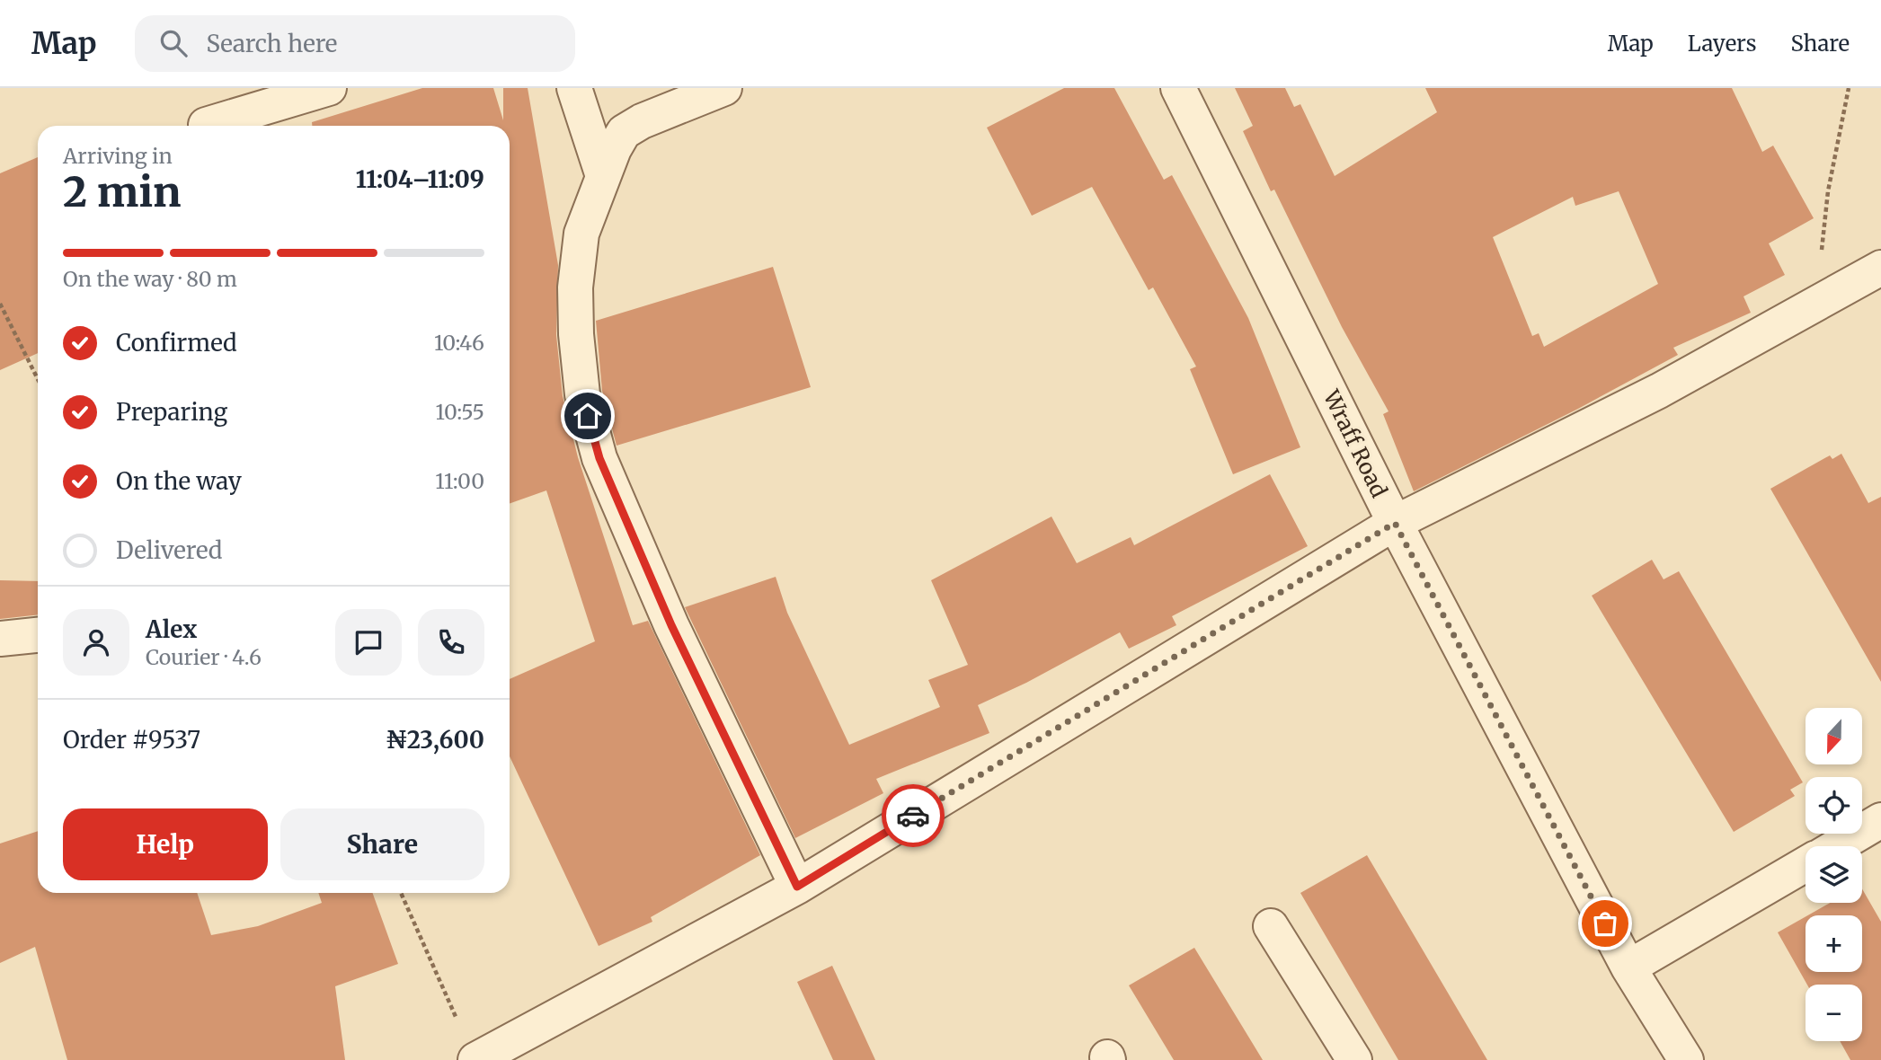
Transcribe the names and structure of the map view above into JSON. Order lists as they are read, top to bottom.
{
  "streets": {
    "street": ["Wraff Road"]
  },
  "north": "bottom",
  "page": {
    "header": "Map",
    "search": "Search here",
    "nav": ["Map", "Layers", "Share"],
    "heading": ["2 min", "Arriving in", "11:04–11:09"],
    "panel": [
      "Alex",
      "Courier · 4.6",
      "Order #9537",
      "₦23,600"
    ],
    "bar": "On the way · 80 m",
    "list": [
      ["Confirmed", "10:46"],
      ["Preparing", "10:55"],
      ["On the way", "11:00"],
      "Delivered"
    ],
    "map_buttons": ["+", "−"],
    "buttons": ["Help", "Share"]
  }
}
